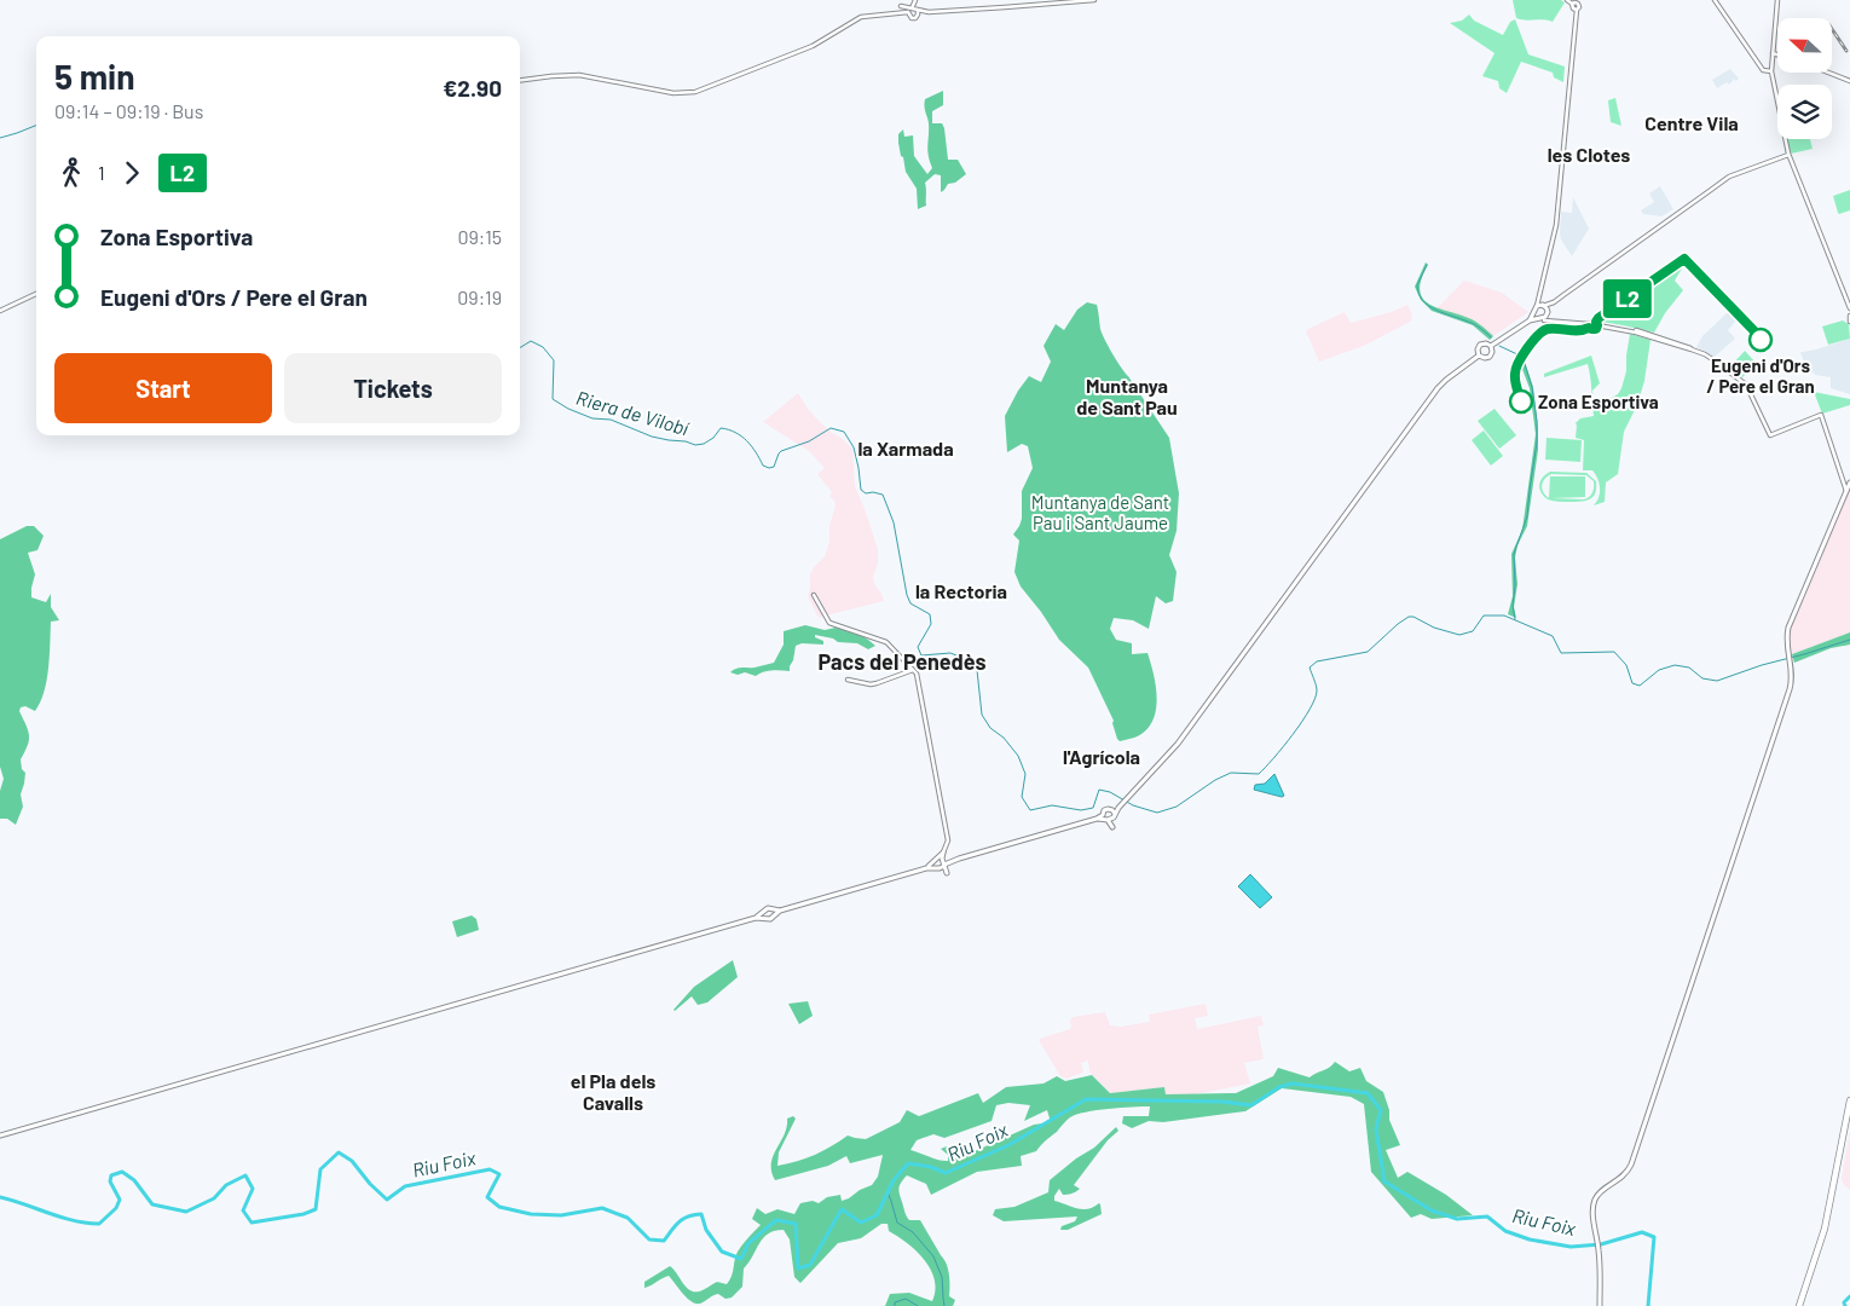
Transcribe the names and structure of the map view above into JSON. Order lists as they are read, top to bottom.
{
  "districts": [
    "Centre Vila",
    "les Clotes",
    "Muntanya de Sant Pau",
    "la Xarmada",
    "la Rectoria",
    "Pacs del Penedès",
    "l'Agrícola",
    "el Pla dels Cavalls"
  ],
  "water": ["Riera de Vilobí", "Riu Foix"],
  "parks": ["Muntanya de Sant Pau i Sant Jaume"],
  "places": ["Eugeni d'Ors / Pere el Gran", "Zona Esportiva"],
  "lines": ["bus line L2"],
  "north": "left",
  "page": {
    "on_map": "L2",
    "heading": ["5 min", "09:14 – 09:19 · Bus", "€2.90"],
    "legs": ["1", "L2"],
    "list": [
      {
        "name": "Zona Esportiva",
        "value": "09:15"
      },
      {
        "name": "Eugeni d'Ors / Pere el Gran",
        "value": "09:19"
      }
    ],
    "buttons": ["Start", "Tickets"]
  }
}
